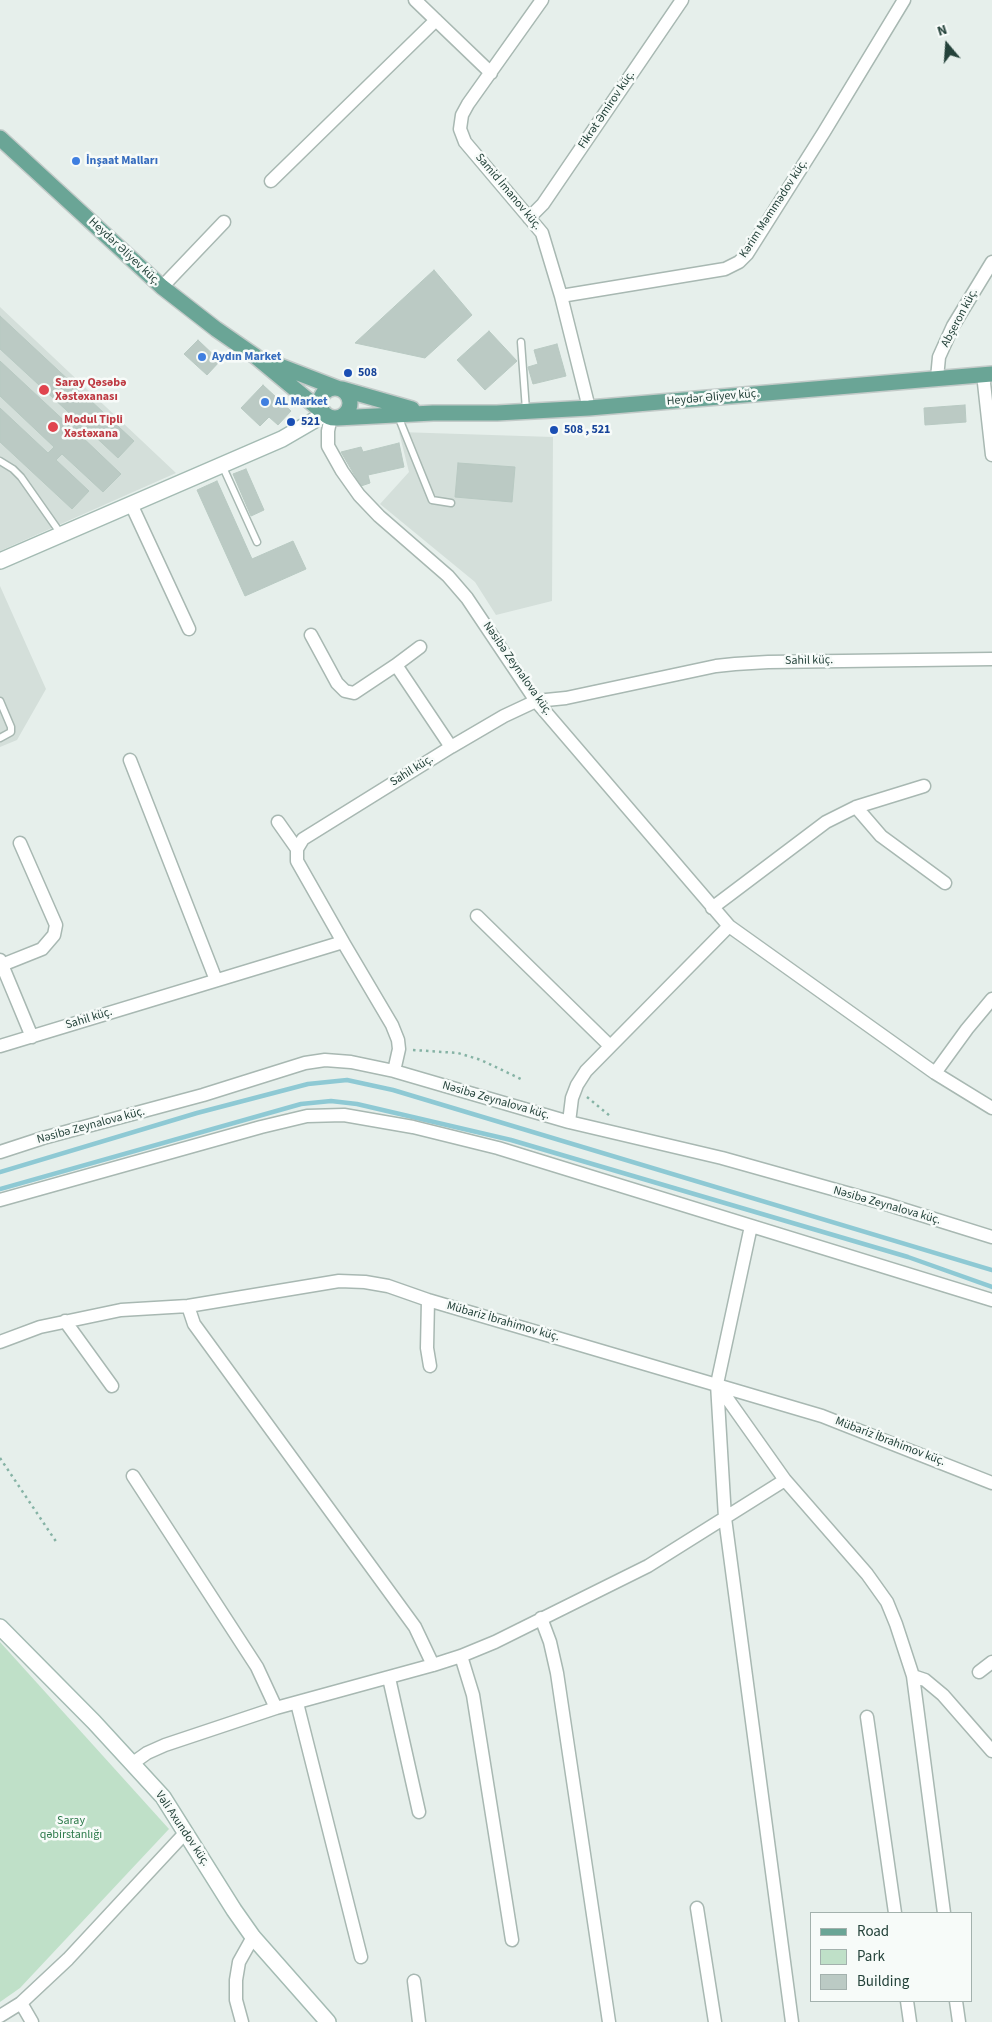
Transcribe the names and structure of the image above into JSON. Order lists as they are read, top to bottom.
{
  "streets": {
    "main road": ["Heydər Əliyev küç."],
    "street": [
      "Fikrət Əmirov küç.",
      "Samid İmanov küç.",
      "Kərim Məmmədov küç.",
      "Abşeron küç.",
      "Sahil küç.",
      "Nəsibə Zeynalova küç.",
      "Mübariz İbrahimov küç.",
      "Vəli Axundov küç."
    ]
  },
  "crossings": [
    ["Fikrət Əmirov küç.", "Samid İmanov küç."],
    ["Samid İmanov küç.", "Kərim Məmmədov küç."],
    ["Samid İmanov küç.", "Heydər Əliyev küç."],
    ["Heydər Əliyev küç.", "Abşeron küç."],
    ["Sahil küç.", "Nəsibə Zeynalova küç."]
  ],
  "parks": ["Saray qəbirstanlığı"],
  "places": [
    "İnşaat Malları",
    "Aydın Market",
    "508",
    "Saray Qəsəbə Xəstəxanası",
    "AL Market",
    "521",
    "Modul Tipli Xəstəxana",
    "508 , 521"
  ],
  "legend": ["Road", "Park", "Building"],
  "north": "top"
}
